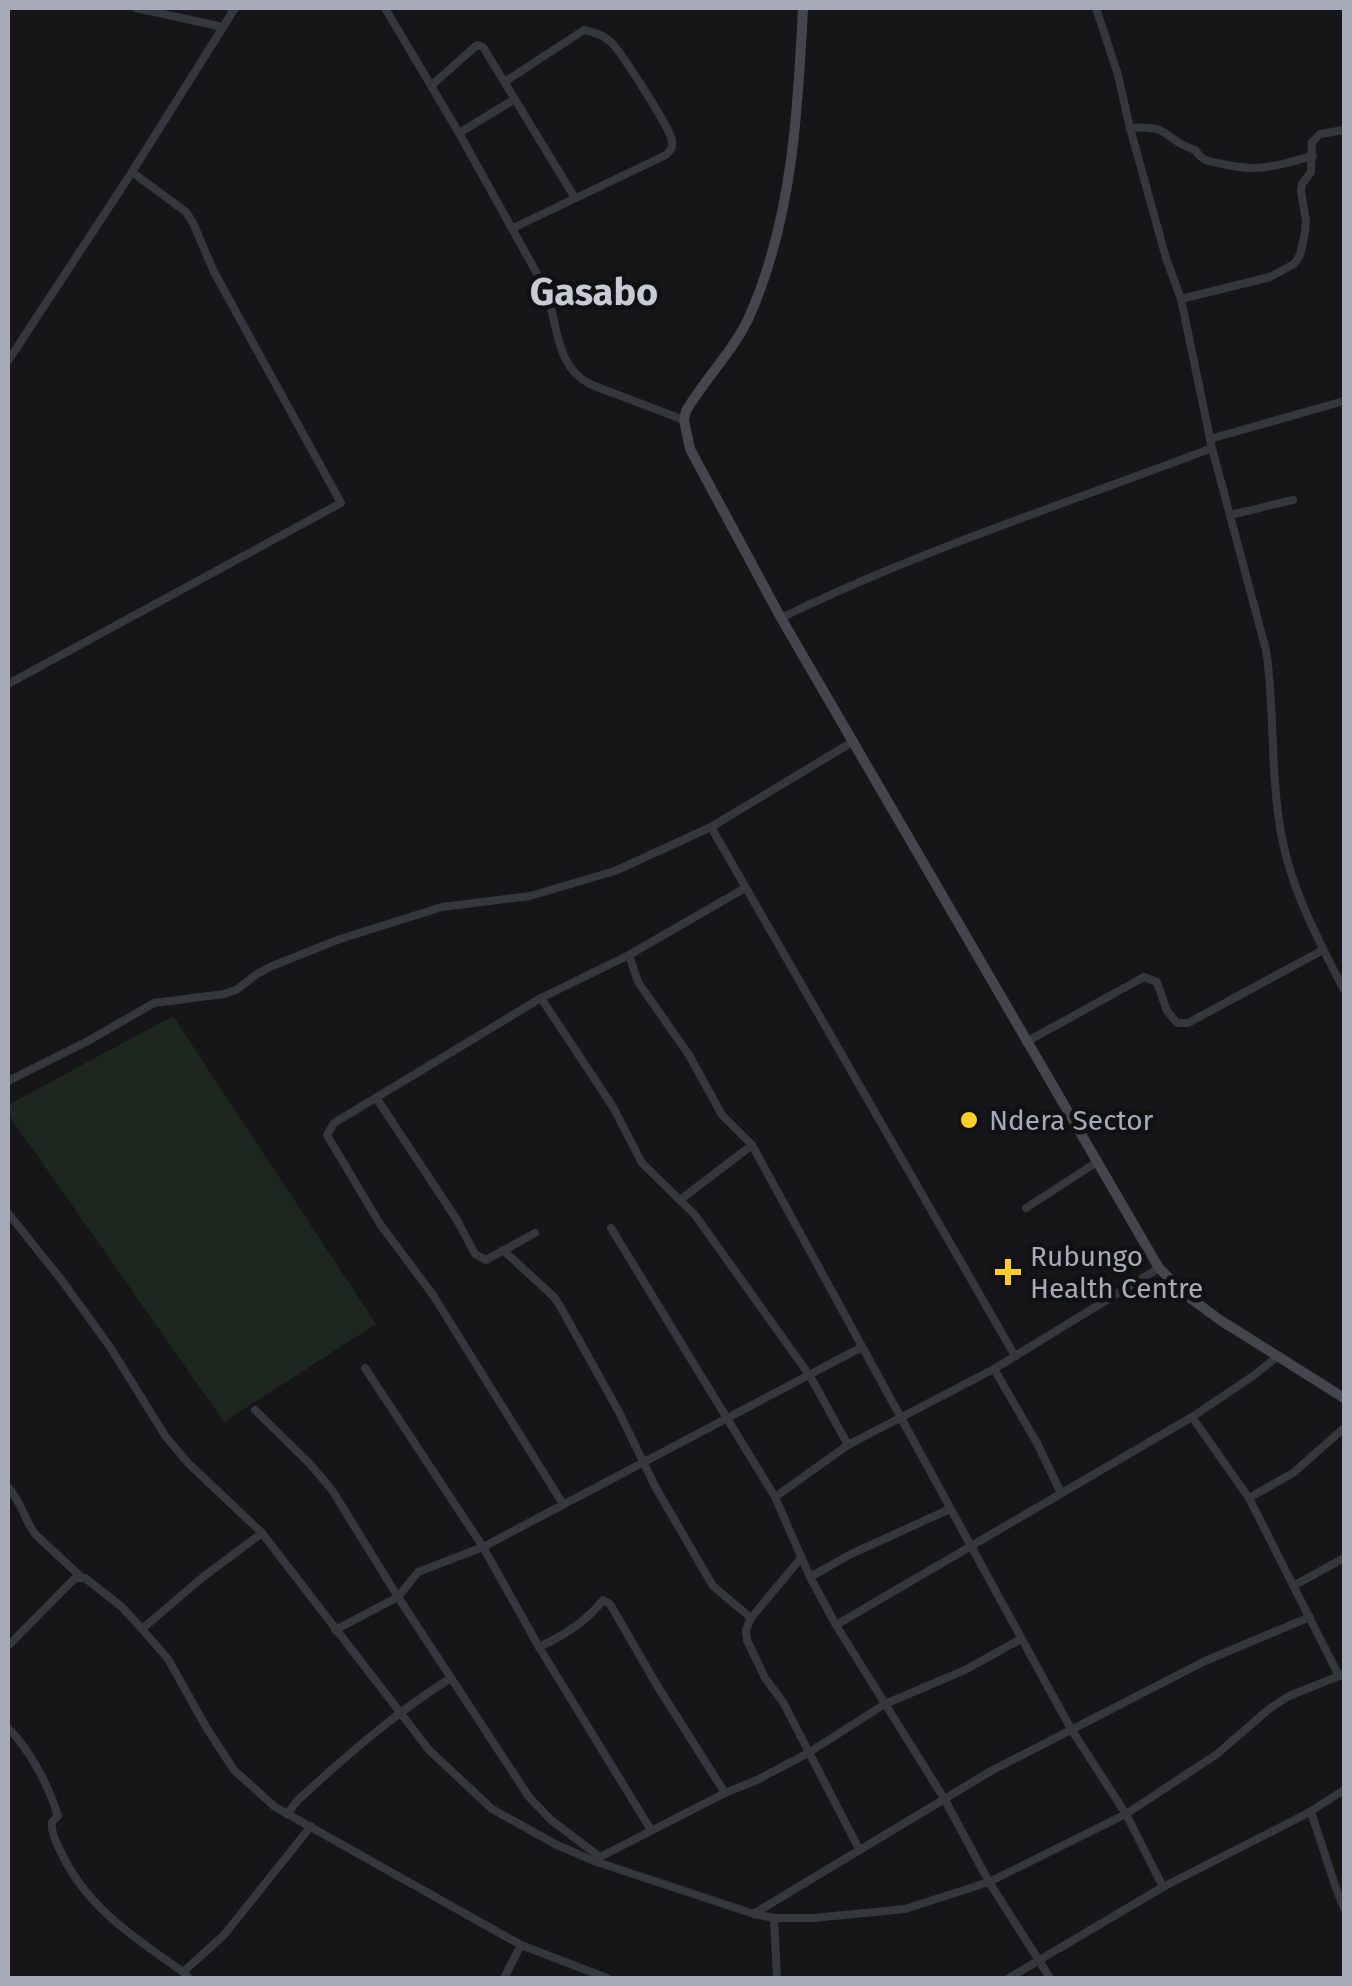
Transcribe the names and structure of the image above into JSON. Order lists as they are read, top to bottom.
{
  "districts": ["Gasabo"],
  "places": {
    "other": ["Ndera Sector"],
    "health": ["Rubungo Health Centre"]
  }
}
